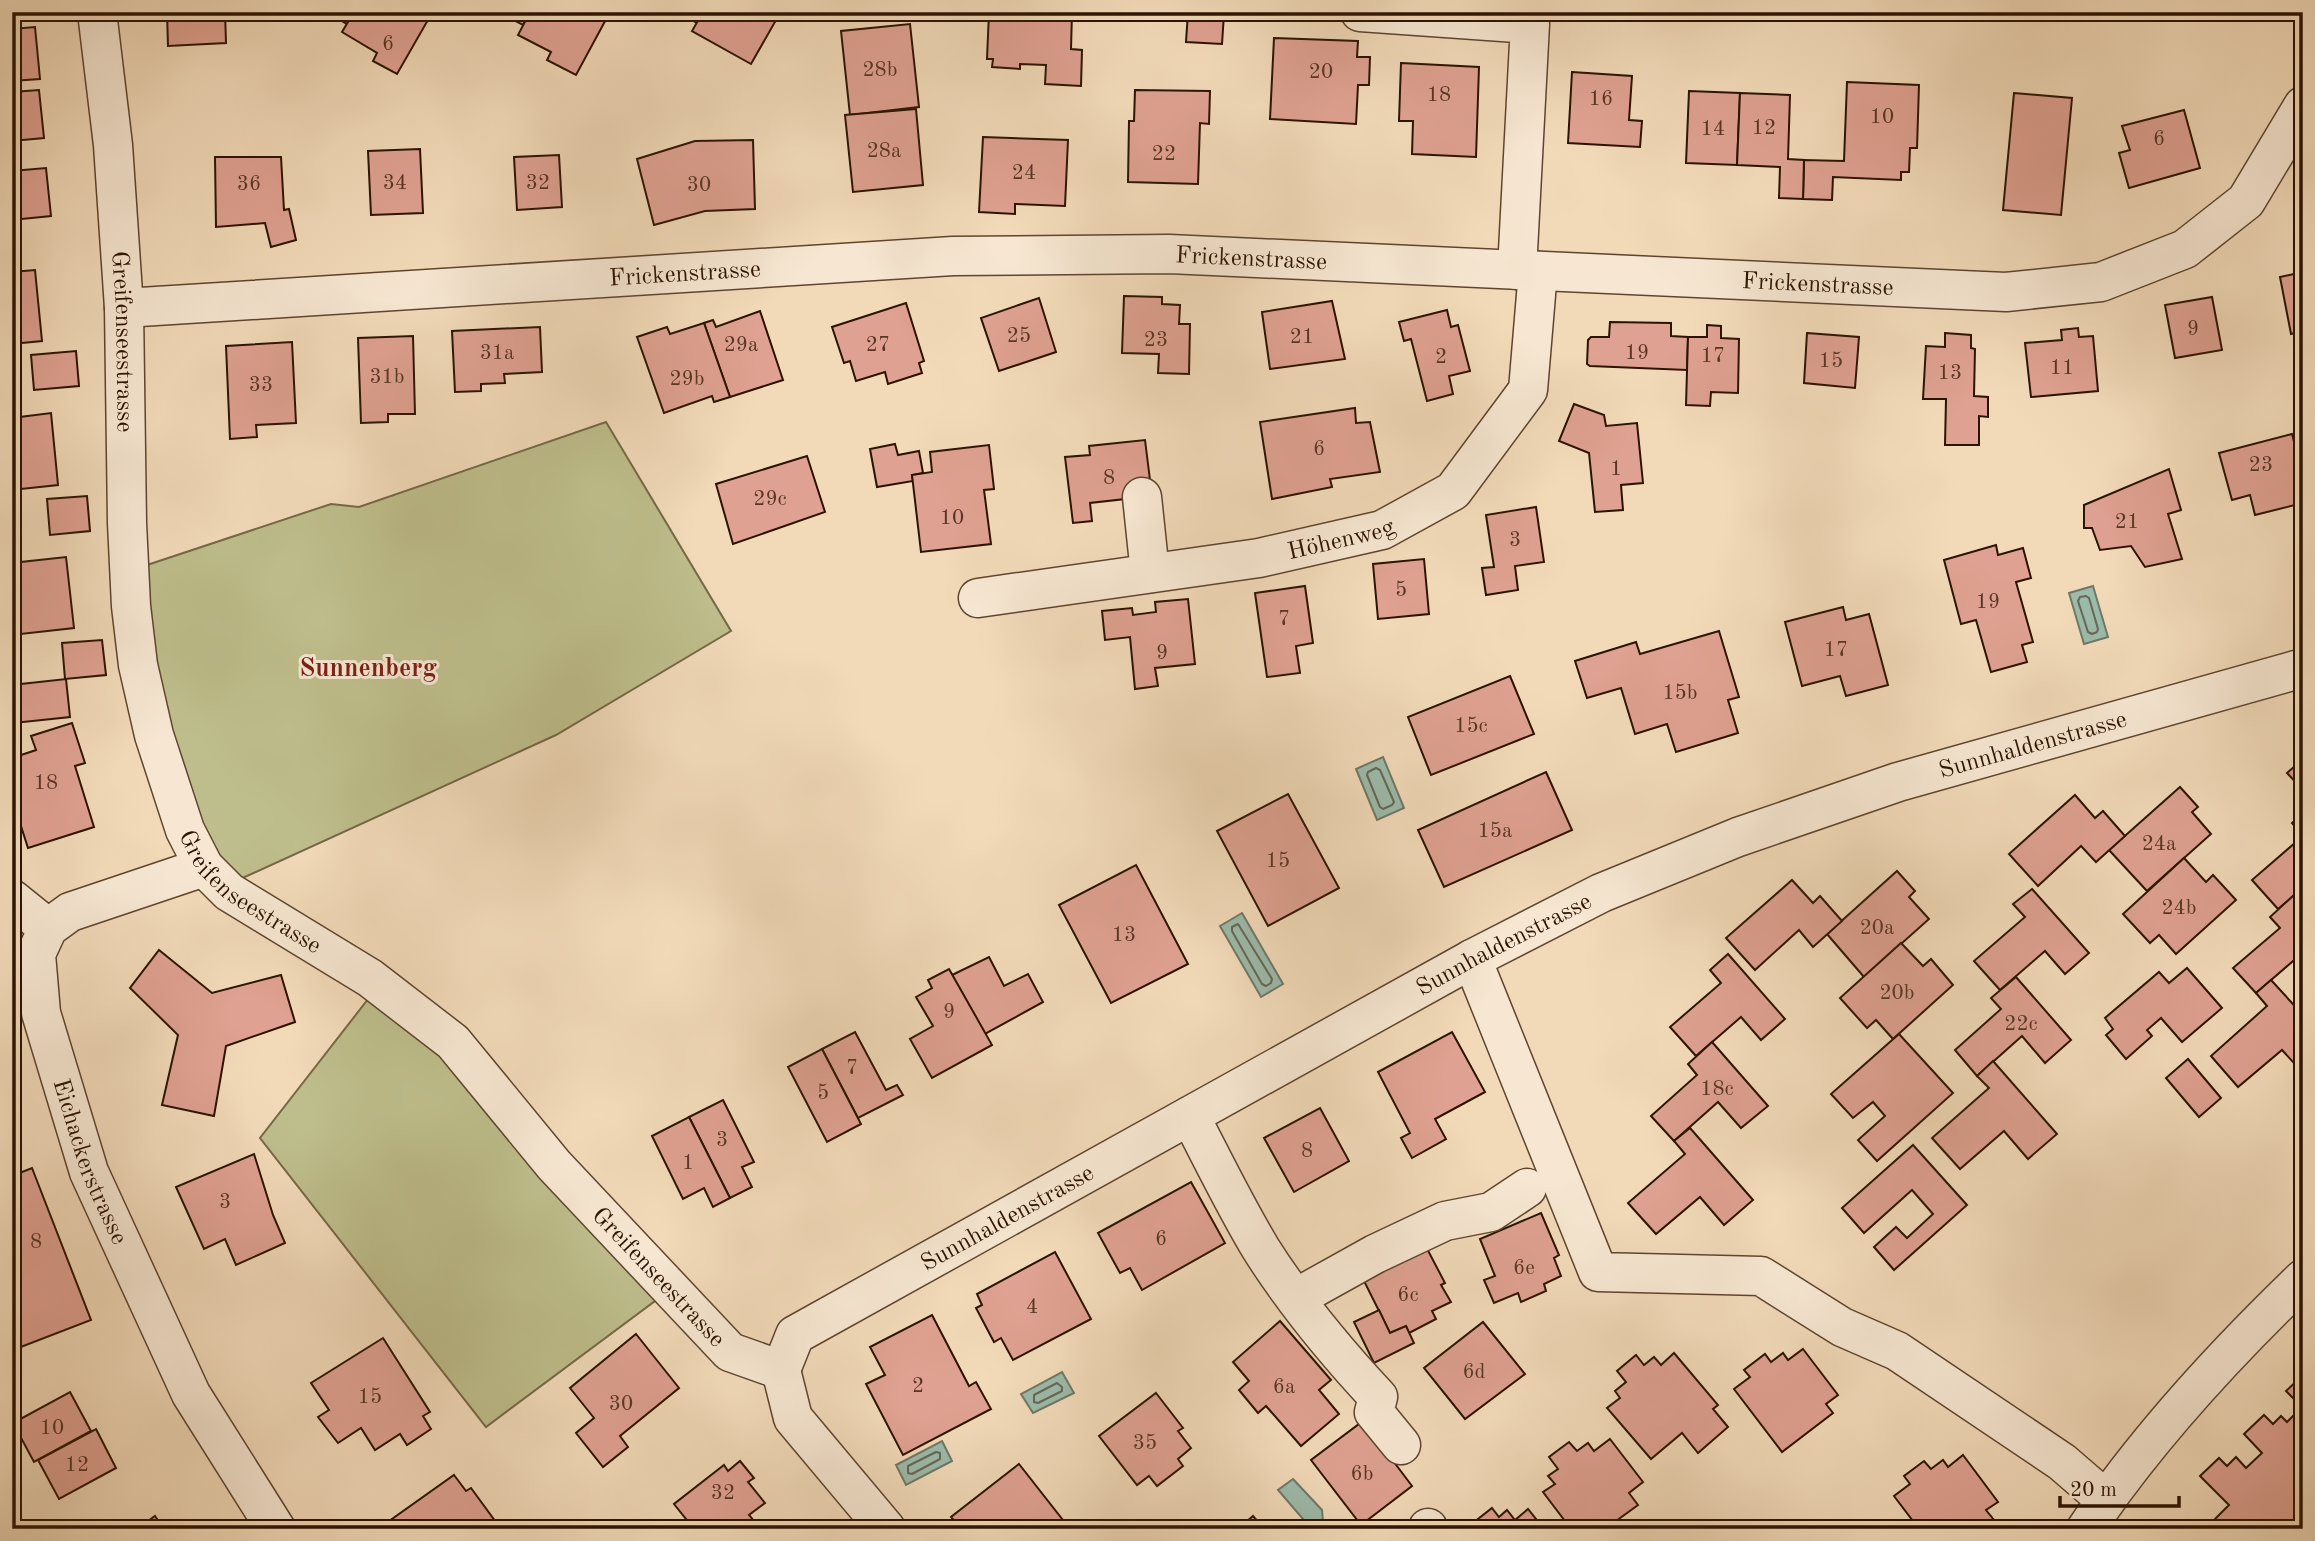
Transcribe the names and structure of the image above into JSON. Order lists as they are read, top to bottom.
{
  "streets": {
    "street": [
      "Frickenstrasse",
      "Greifenseestrasse",
      "Höhenweg",
      "Sunnhaldenstrasse",
      "Eichackerstrasse"
    ]
  },
  "crossings": [
    ["Frickenstrasse", "Greifenseestrasse"],
    ["Frickenstrasse", "Höhenweg"],
    ["Greifenseestrasse", "Sunnhaldenstrasse"]
  ],
  "districts": ["Sunnenberg"],
  "house_numbers": [
    "6",
    "28b",
    "20",
    "18",
    "16",
    "10",
    "12",
    "14",
    "6",
    "28a",
    "22",
    "24",
    "34",
    "32",
    "36",
    "30",
    "9",
    "25",
    "21",
    "23",
    "29a",
    "27",
    "31a",
    "19",
    "17",
    "2",
    "15",
    "11",
    "13",
    "31b",
    "29b",
    "33",
    "6",
    "23",
    "1",
    "8",
    "29c",
    "10",
    "21",
    "3",
    "5",
    "19",
    "7",
    "17",
    "9",
    "15b",
    "15c",
    "18",
    "15a",
    "24a",
    "15",
    "24b",
    "20a",
    "13",
    "20b",
    "9",
    "22c",
    "7",
    "18c",
    "5",
    "3",
    "8",
    "1",
    "3",
    "6",
    "8",
    "6e",
    "6c",
    "4",
    "6d",
    "2",
    "6a",
    "15",
    "30",
    "10",
    "35",
    "12",
    "6b",
    "32"
  ],
  "scale_bar": "20 m"
}
